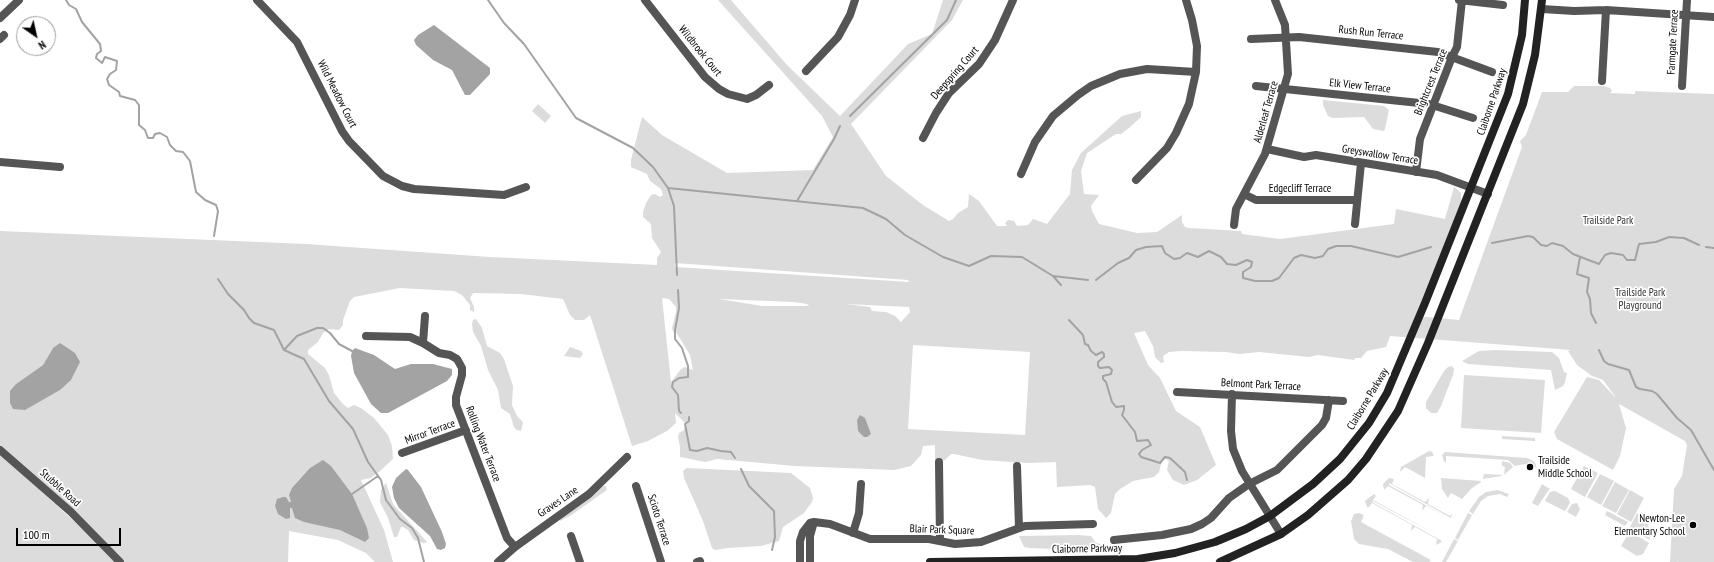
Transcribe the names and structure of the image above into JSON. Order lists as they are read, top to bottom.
{
  "streets": {
    "main road": ["Claiborne Parkway"],
    "street": [
      "Rush Run Terrace",
      "Farmgate Terrace",
      "Wildbrook Court",
      "Deepspring Court",
      "Brightcrest Terrace",
      "Elk View Terrace",
      "Wild Meadow Court",
      "Alderleaf Terrace",
      "Greyswallow Terrace",
      "Edgecliff Terrace",
      "Belmont Park Terrace",
      "Mirror Terrace",
      "Rolling Water Terrace",
      "Stubble Road",
      "Graves Lane",
      "Scioto Terrace",
      "Blair Park Square"
    ]
  },
  "crossings": [
    ["Rush Run Terrace", "Brightcrest Terrace"],
    ["Rush Run Terrace", "Alderleaf Terrace"],
    ["Brightcrest Terrace", "Elk View Terrace"],
    ["Brightcrest Terrace", "Greyswallow Terrace"],
    ["Elk View Terrace", "Alderleaf Terrace"],
    ["Claiborne Parkway", "Greyswallow Terrace"],
    ["Alderleaf Terrace", "Greyswallow Terrace"],
    ["Alderleaf Terrace", "Edgecliff Terrace"],
    ["Mirror Terrace", "Rolling Water Terrace"],
    ["Rolling Water Terrace", "Graves Lane"]
  ],
  "parks": ["Trailside Park", "Trailside Park Playground"],
  "places": ["Trailside Middle School", "Newton-Lee Elementary School"],
  "scale_bar": "100 m",
  "north": "bottom right"
}
